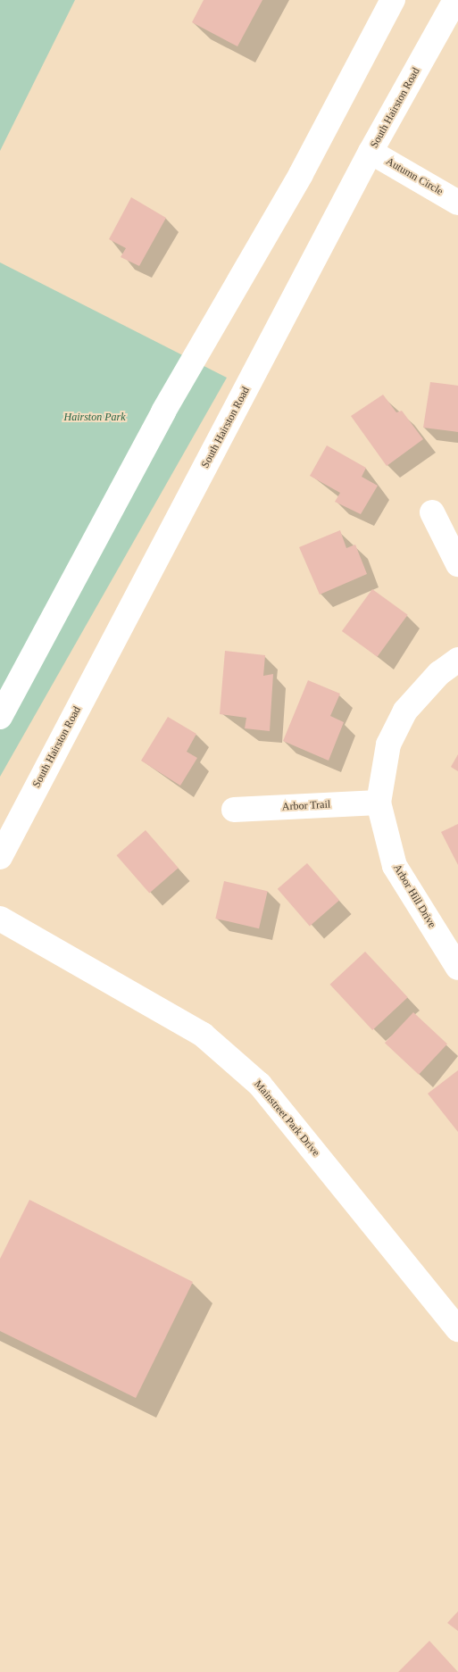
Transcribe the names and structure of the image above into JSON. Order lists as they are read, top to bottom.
{
  "streets": {
    "main road": [
      "South Hairston Road",
      "Autumn Circle",
      "Arbor Trail",
      "Arbor Hill Drive",
      "Mainstreet Park Drive"
    ]
  },
  "crossings": [
    ["South Hairston Road", "Autumn Circle"],
    ["Arbor Trail", "Arbor Hill Drive"]
  ],
  "parks": ["Hairston Park"]
}
